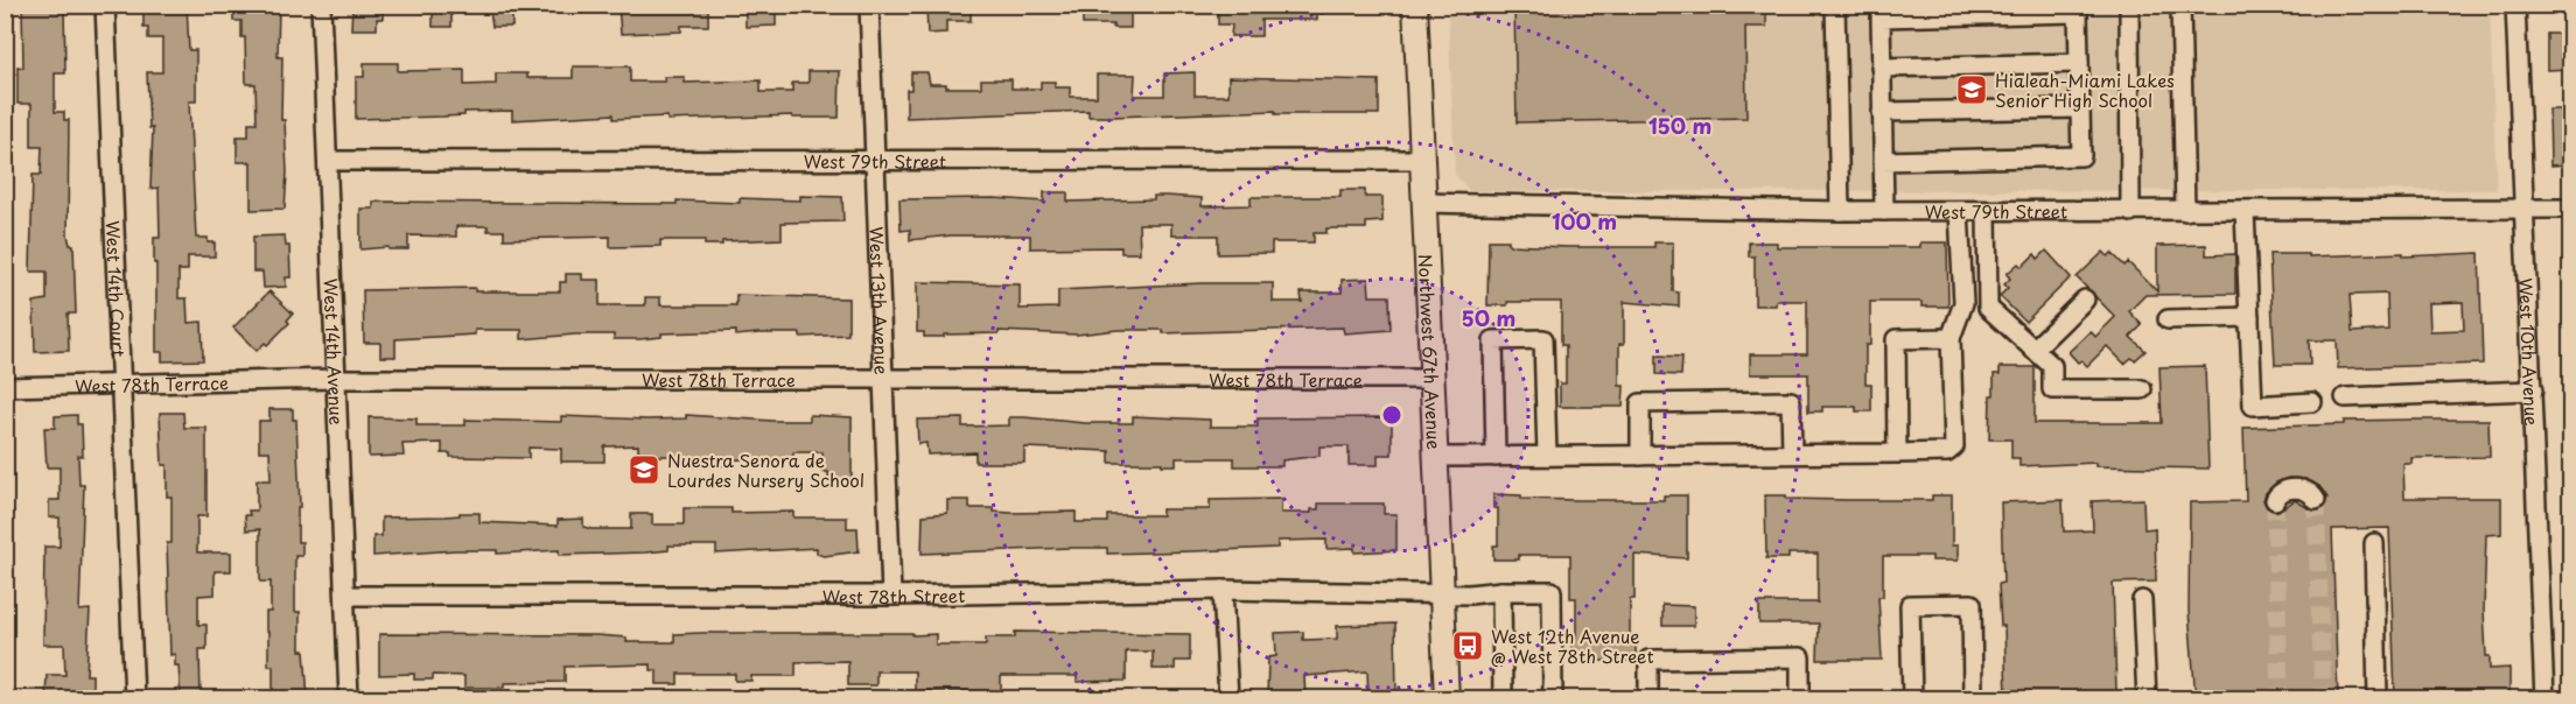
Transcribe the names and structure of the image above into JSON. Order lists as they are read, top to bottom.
{
  "streets": {
    "main road": ["Northwest 67th Avenue"],
    "street": [
      "West 79th Street",
      "West 14th Court",
      "West 13th Avenue",
      "West 14th Avenue",
      "West 10th Avenue",
      "West 78th Terrace",
      "West 78th Street"
    ]
  },
  "crossings": [
    ["West 79th Street", "West 13th Avenue"],
    ["West 79th Street", "West 14th Avenue"],
    ["West 79th Street", "Northwest 67th Avenue"],
    ["West 79th Street", "West 10th Avenue"],
    ["West 14th Court", "West 78th Terrace"],
    ["West 13th Avenue", "West 78th Terrace"],
    ["West 13th Avenue", "West 78th Street"],
    ["West 14th Avenue", "West 78th Terrace"],
    ["West 14th Avenue", "West 78th Street"],
    ["Northwest 67th Avenue", "West 78th Terrace"],
    ["Northwest 67th Avenue", "West 78th Street"]
  ],
  "places": {
    "school or university": ["Hialeah-Miami Lakes Senior High School", "Nuestra Senora de Lourdes Nursery School"],
    "bus stop": ["West 12th Avenue @ West 78th Street"]
  },
  "rings": ["150 m", "100 m", "50 m"]
}
